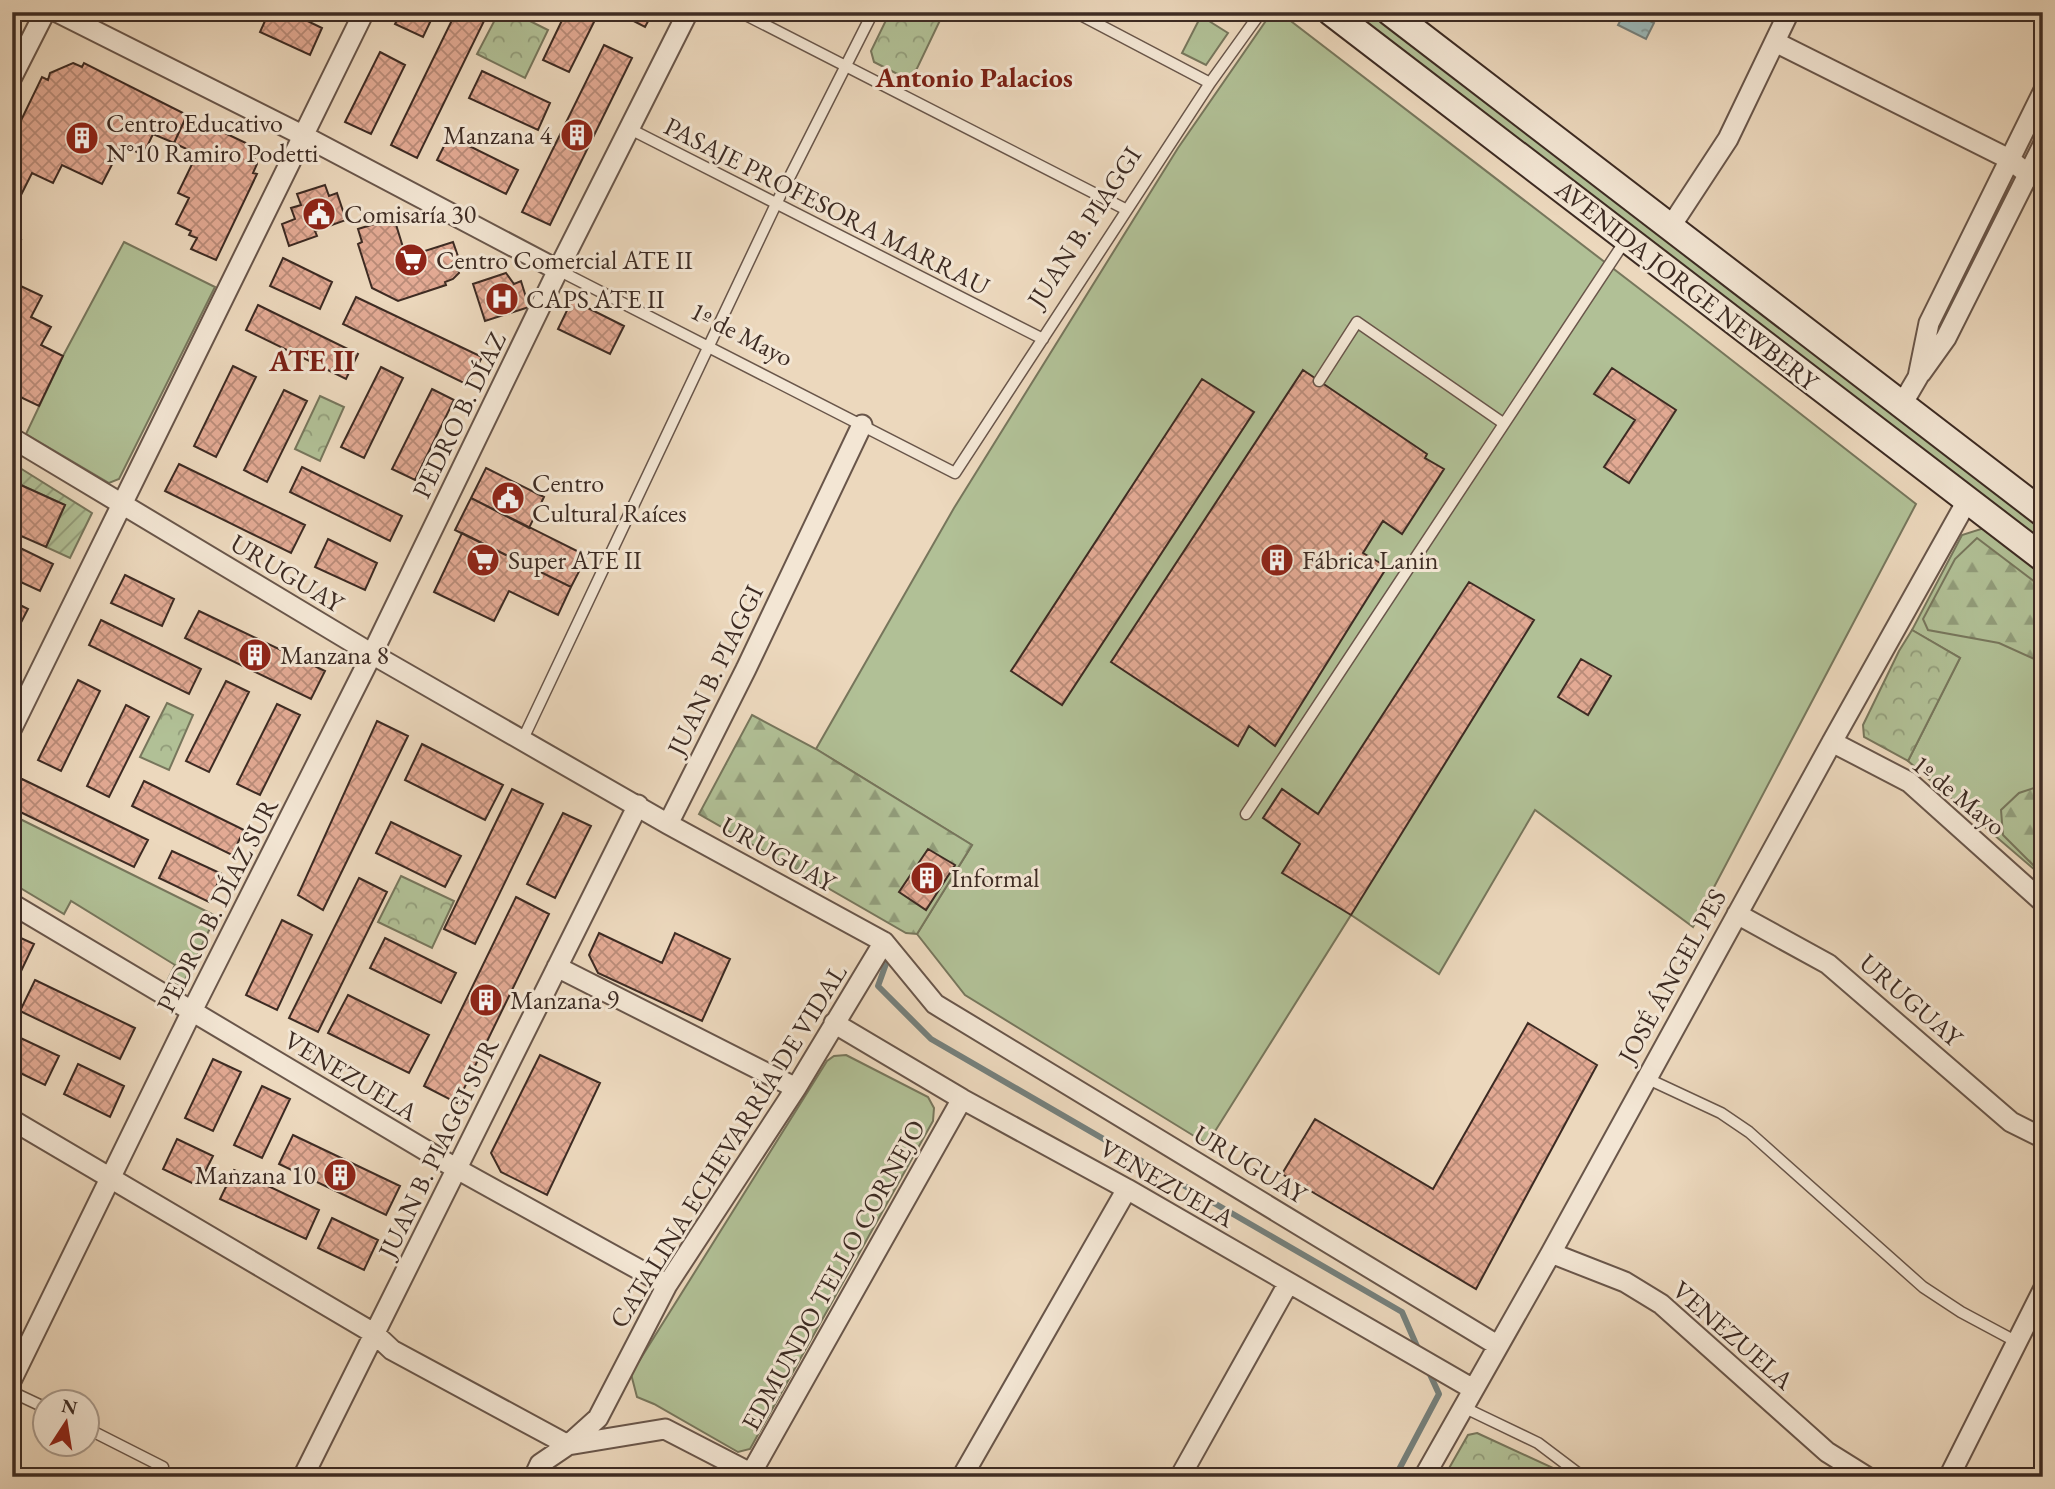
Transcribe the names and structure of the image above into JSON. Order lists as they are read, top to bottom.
{
  "streets": {
    "main road": ["AVENIDA JORGE NEWBERY"],
    "street": [
      "JUAN B. PIAGGI",
      "1º de Mayo",
      "PEDRO B. DÍAZ",
      "URUGUAY",
      "PEDRO B. DÍAZ SUR",
      "JOSÉ ÁNGEL PES",
      "VENEZUELA",
      "CATALINA ECHEVARRÍA DE VIDAL",
      "JUAN B. PIAGGI SUR",
      "EDMUNDO TELLO CORNEJO"
    ],
    "lane": ["PASAJE PROFESORA MARRAU"]
  },
  "crossings": [
    ["PASAJE PROFESORA MARRAU", "JUAN B. PIAGGI"],
    ["PASAJE PROFESORA MARRAU", "PEDRO B. DÍAZ"],
    ["JUAN B. PIAGGI", "1º de Mayo"],
    ["JUAN B. PIAGGI", "URUGUAY"],
    ["AVENIDA JORGE NEWBERY", "JOSÉ ÁNGEL PES"],
    ["1º de Mayo", "PEDRO B. DÍAZ"],
    ["1º de Mayo", "JOSÉ ÁNGEL PES"],
    ["PEDRO B. DÍAZ", "URUGUAY"],
    ["PEDRO B. DÍAZ", "PEDRO B. DÍAZ SUR"],
    ["URUGUAY", "PEDRO B. DÍAZ SUR"],
    ["URUGUAY", "JOSÉ ÁNGEL PES"],
    ["URUGUAY", "CATALINA ECHEVARRÍA DE VIDAL"],
    ["URUGUAY", "JUAN B. PIAGGI SUR"],
    ["PEDRO B. DÍAZ SUR", "VENEZUELA"],
    ["JOSÉ ÁNGEL PES", "VENEZUELA"],
    ["VENEZUELA", "CATALINA ECHEVARRÍA DE VIDAL"],
    ["VENEZUELA", "JUAN B. PIAGGI SUR"],
    ["VENEZUELA", "EDMUNDO TELLO CORNEJO"]
  ],
  "districts": ["Antonio Palacios", "ATE II"],
  "places": {
    "building": [
      "Manzana 4",
      "Centro Educativo N°10 Ramiro Podetti",
      "Fábrica Lanin",
      "Manzana 8",
      "Informal",
      "Manzana 9",
      "Manzana 10"
    ],
    "public building": ["Comisaría 30", "Centro Cultural Raíces"],
    "supermarket": ["Centro Comercial ATE II", "Super ATE II"],
    "hospital": ["CAPS ATE II"]
  },
  "north": "top"
}
